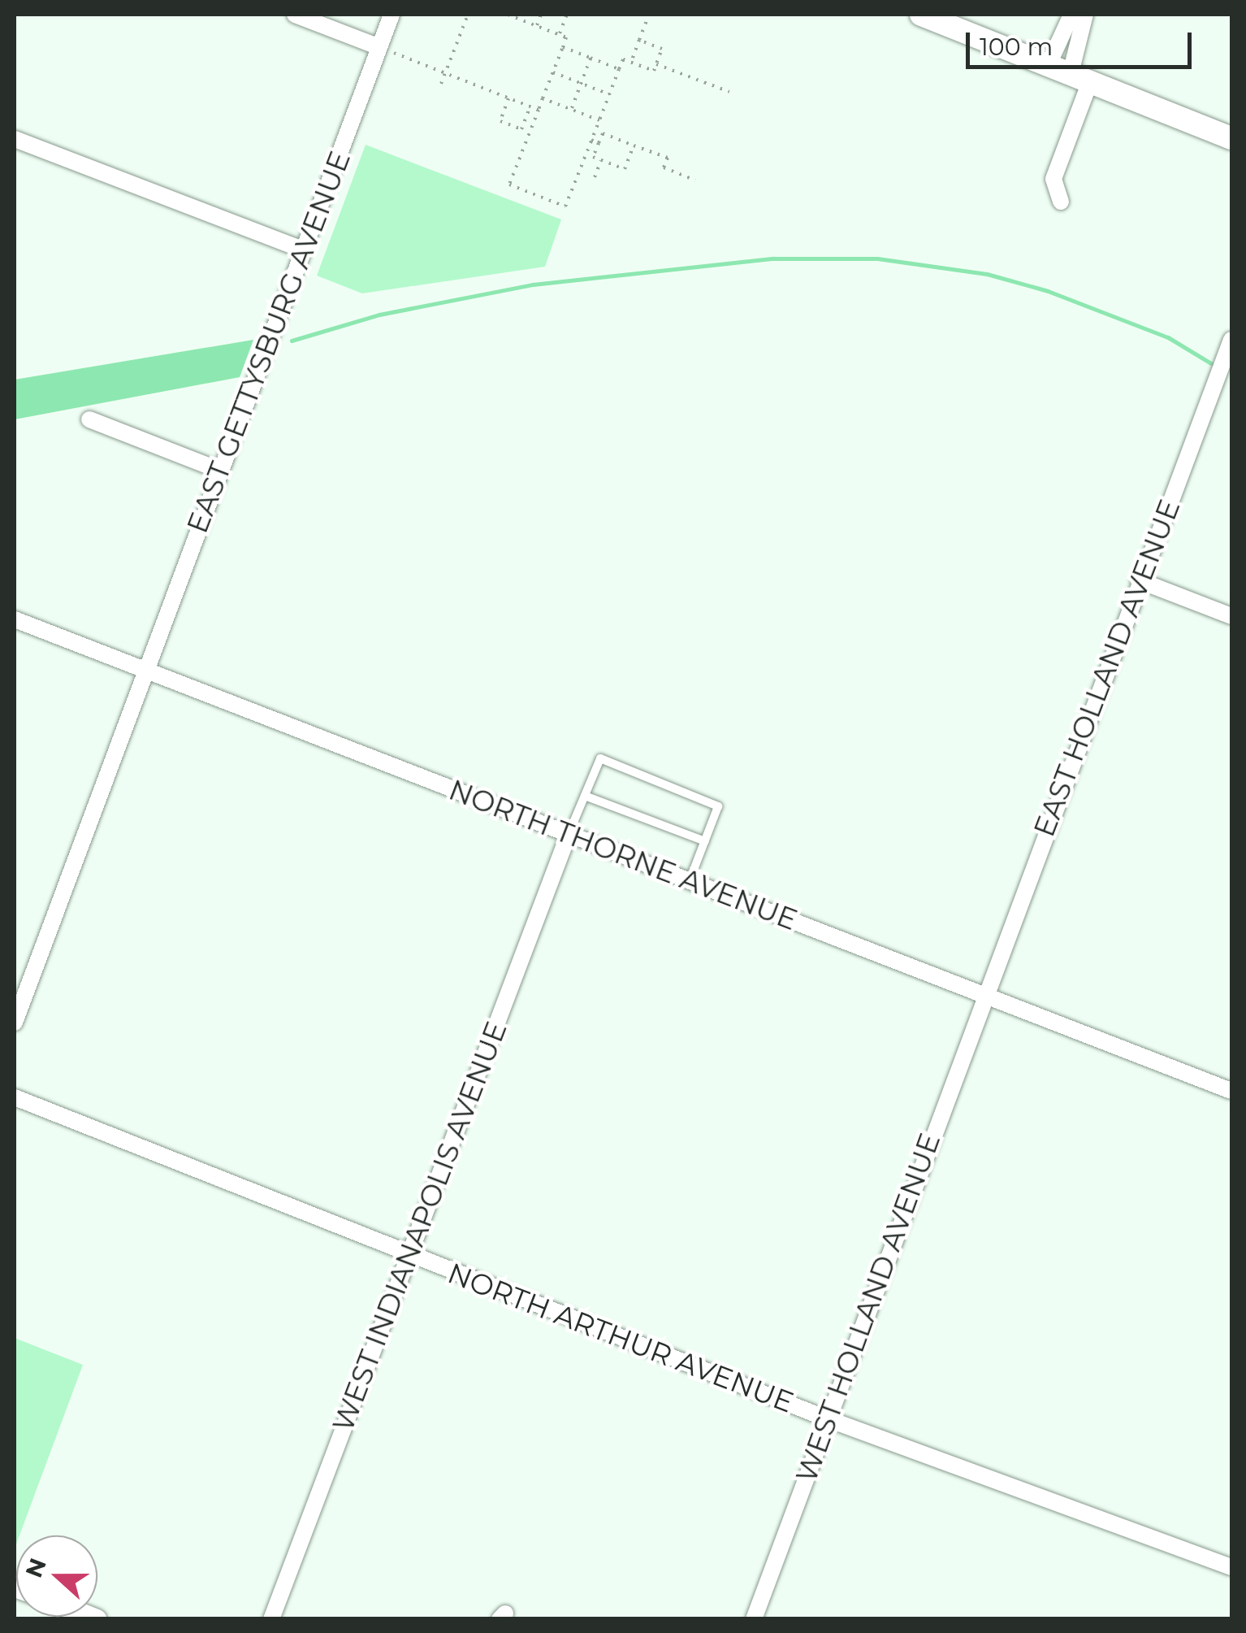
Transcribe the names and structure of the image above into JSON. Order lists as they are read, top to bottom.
{
  "streets": {
    "street": [
      "EAST GETTYSBURG AVENUE",
      "EAST HOLLAND AVENUE",
      "NORTH THORNE AVENUE",
      "WEST INDIANAPOLIS AVENUE",
      "WEST HOLLAND AVENUE",
      "NORTH ARTHUR AVENUE"
    ]
  },
  "crossings": [
    ["EAST GETTYSBURG AVENUE", "NORTH THORNE AVENUE"],
    ["EAST HOLLAND AVENUE", "NORTH THORNE AVENUE"],
    ["EAST HOLLAND AVENUE", "WEST HOLLAND AVENUE"],
    ["NORTH THORNE AVENUE", "WEST INDIANAPOLIS AVENUE"],
    ["NORTH THORNE AVENUE", "WEST HOLLAND AVENUE"],
    ["WEST INDIANAPOLIS AVENUE", "NORTH ARTHUR AVENUE"],
    ["WEST HOLLAND AVENUE", "NORTH ARTHUR AVENUE"]
  ],
  "scale_bar": "100 m",
  "north": "left"
}
